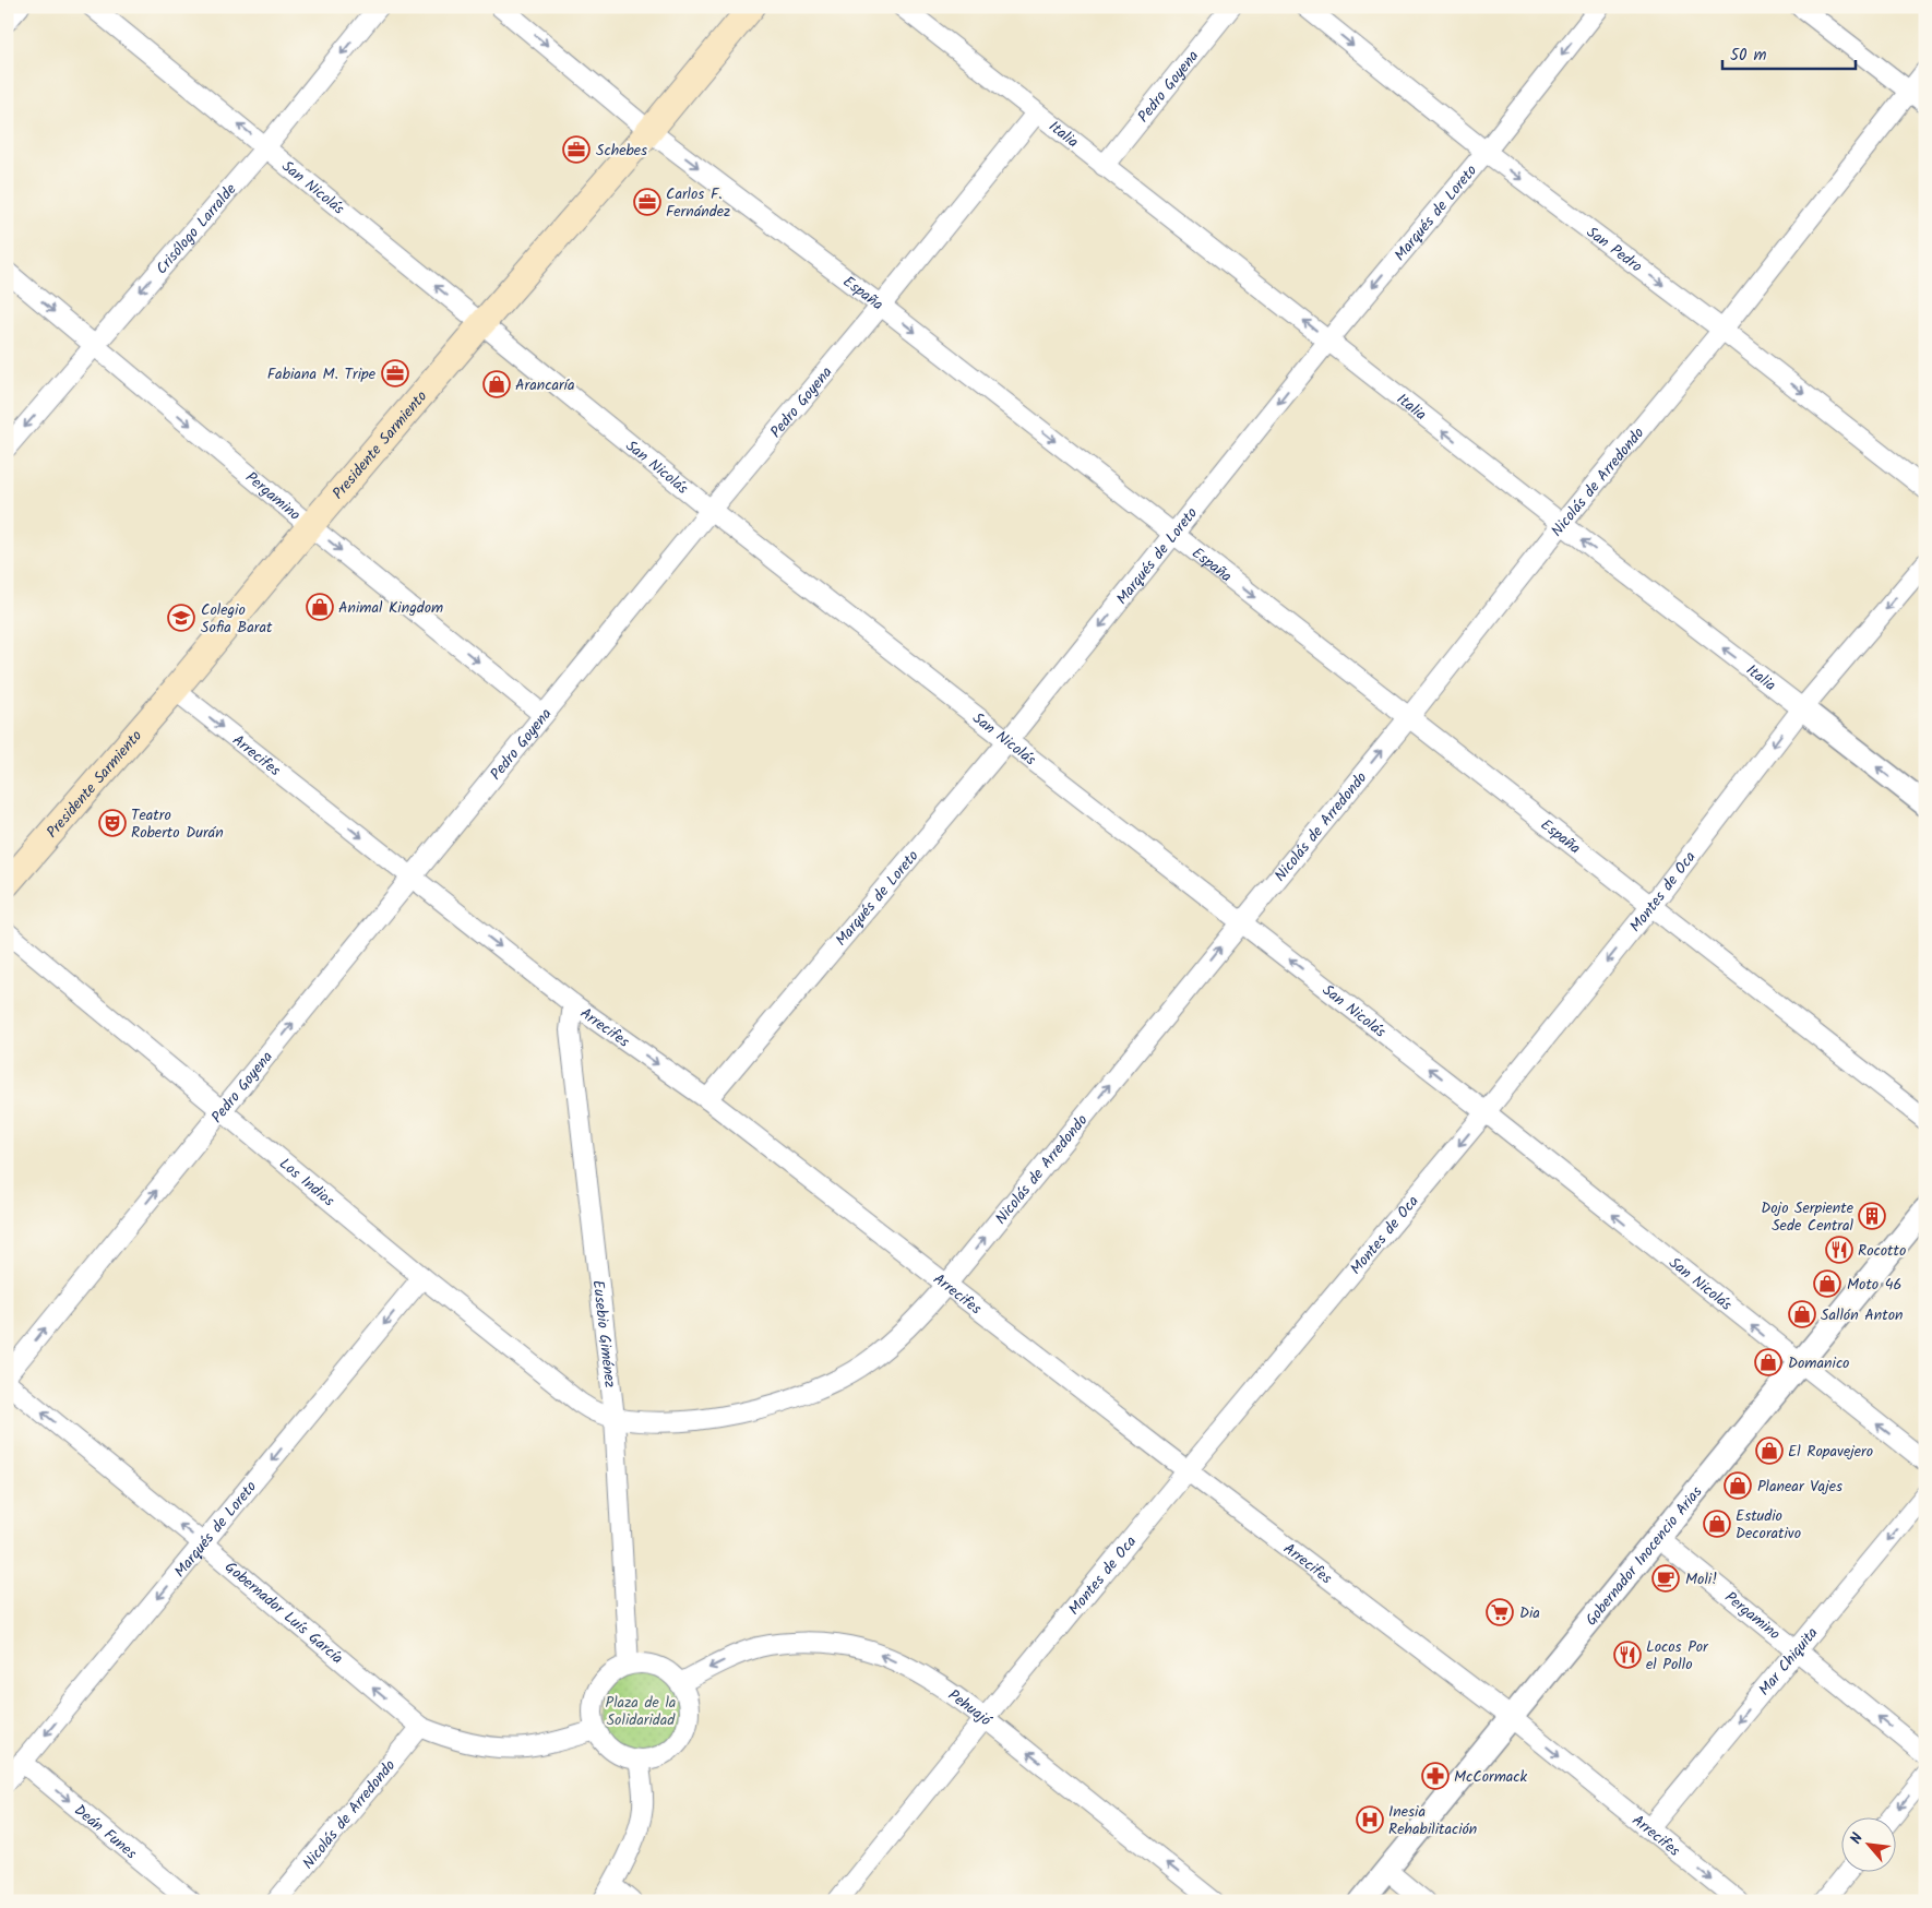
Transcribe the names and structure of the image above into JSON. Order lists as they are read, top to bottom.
{
  "streets": {
    "main road": ["Presidente Sarmiento"],
    "street": [
      "Pedro Goyena",
      "Italia",
      "San Nicolás",
      "Marqués de Loreto",
      "Crisólogo Larralde",
      "San Pedro",
      "España",
      "Nicolás de Arredondo",
      "Pergamino",
      "Arrecifes",
      "Montes de Oca",
      "Los Indios",
      "Eusebio Giménez",
      "Gobernador Inocencio Arias",
      "Gobernador Luís García",
      "Mar Chiquita",
      "Pehuajó",
      "Deán Funes"
    ]
  },
  "crossings": [
    ["Pedro Goyena", "Italia"],
    ["Pedro Goyena", "San Nicolás"],
    ["Pedro Goyena", "España"],
    ["Pedro Goyena", "Pergamino"],
    ["Pedro Goyena", "Arrecifes"],
    ["Pedro Goyena", "Los Indios"],
    ["Italia", "Marqués de Loreto"],
    ["Italia", "Nicolás de Arredondo"],
    ["Italia", "Montes de Oca"],
    ["San Nicolás", "Marqués de Loreto"],
    ["San Nicolás", "Crisólogo Larralde"],
    ["San Nicolás", "Presidente Sarmiento"],
    ["San Nicolás", "Nicolás de Arredondo"],
    ["San Nicolás", "Montes de Oca"],
    ["San Nicolás", "Gobernador Inocencio Arias"],
    ["Marqués de Loreto", "San Pedro"],
    ["Marqués de Loreto", "España"],
    ["Marqués de Loreto", "Arrecifes"],
    ["Marqués de Loreto", "Los Indios"],
    ["Marqués de Loreto", "Gobernador Luís García"],
    ["Marqués de Loreto", "Deán Funes"],
    ["Crisólogo Larralde", "Pergamino"],
    ["San Pedro", "Nicolás de Arredondo"],
    ["España", "Presidente Sarmiento"],
    ["España", "Nicolás de Arredondo"],
    ["España", "Montes de Oca"],
    ["Presidente Sarmiento", "Pergamino"],
    ["Presidente Sarmiento", "Arrecifes"],
    ["Nicolás de Arredondo", "Arrecifes"],
    ["Nicolás de Arredondo", "Los Indios"],
    ["Nicolás de Arredondo", "Eusebio Giménez"],
    ["Nicolás de Arredondo", "Gobernador Luís García"],
    ["Pergamino", "Gobernador Inocencio Arias"],
    ["Pergamino", "Mar Chiquita"],
    ["Arrecifes", "Montes de Oca"],
    ["Arrecifes", "Eusebio Giménez"],
    ["Arrecifes", "Gobernador Inocencio Arias"],
    ["Arrecifes", "Mar Chiquita"],
    ["Montes de Oca", "Pehuajó"],
    ["Los Indios", "Eusebio Giménez"],
    ["Eusebio Giménez", "Gobernador Luís García"],
    ["Eusebio Giménez", "Pehuajó"],
    ["Gobernador Luís García", "Pehuajó"]
  ],
  "one_way": [
    "Pedro Goyena",
    "Italia",
    "San Nicolás",
    "Marqués de Loreto",
    "Crisólogo Larralde",
    "San Pedro",
    "España",
    "Arrecifes",
    "Montes de Oca",
    "Gobernador Luís García",
    "Mar Chiquita",
    "Pehuajó",
    "Deán Funes"
  ],
  "parks": ["Plaza de la Solidaridad"],
  "places": {
    "office": ["Schebes", "Carlos F. Fernández", "Fabiana M. Tripe"],
    "shop": [
      "Arancaría",
      "Animal Kingdom",
      "Moto 46",
      "Sallón Anton",
      "Domanico",
      "El Ropavejero",
      "Planear Vajes",
      "Estudio Decorativo"
    ],
    "school or university": ["Colegio Sofia Barat"],
    "theatre": ["Teatro Roberto Durán"],
    "building": ["Dojo Serpiente Sede Central"],
    "restaurant": ["Rocotto", "Locos Por el Pollo"],
    "cafe": ["Moli!"],
    "supermarket": ["Dia"],
    "pharmacy": ["McCormack"],
    "hospital": ["Inesia Rehabilitación"]
  },
  "scale_bar": "50 m",
  "north": "top left"
}
